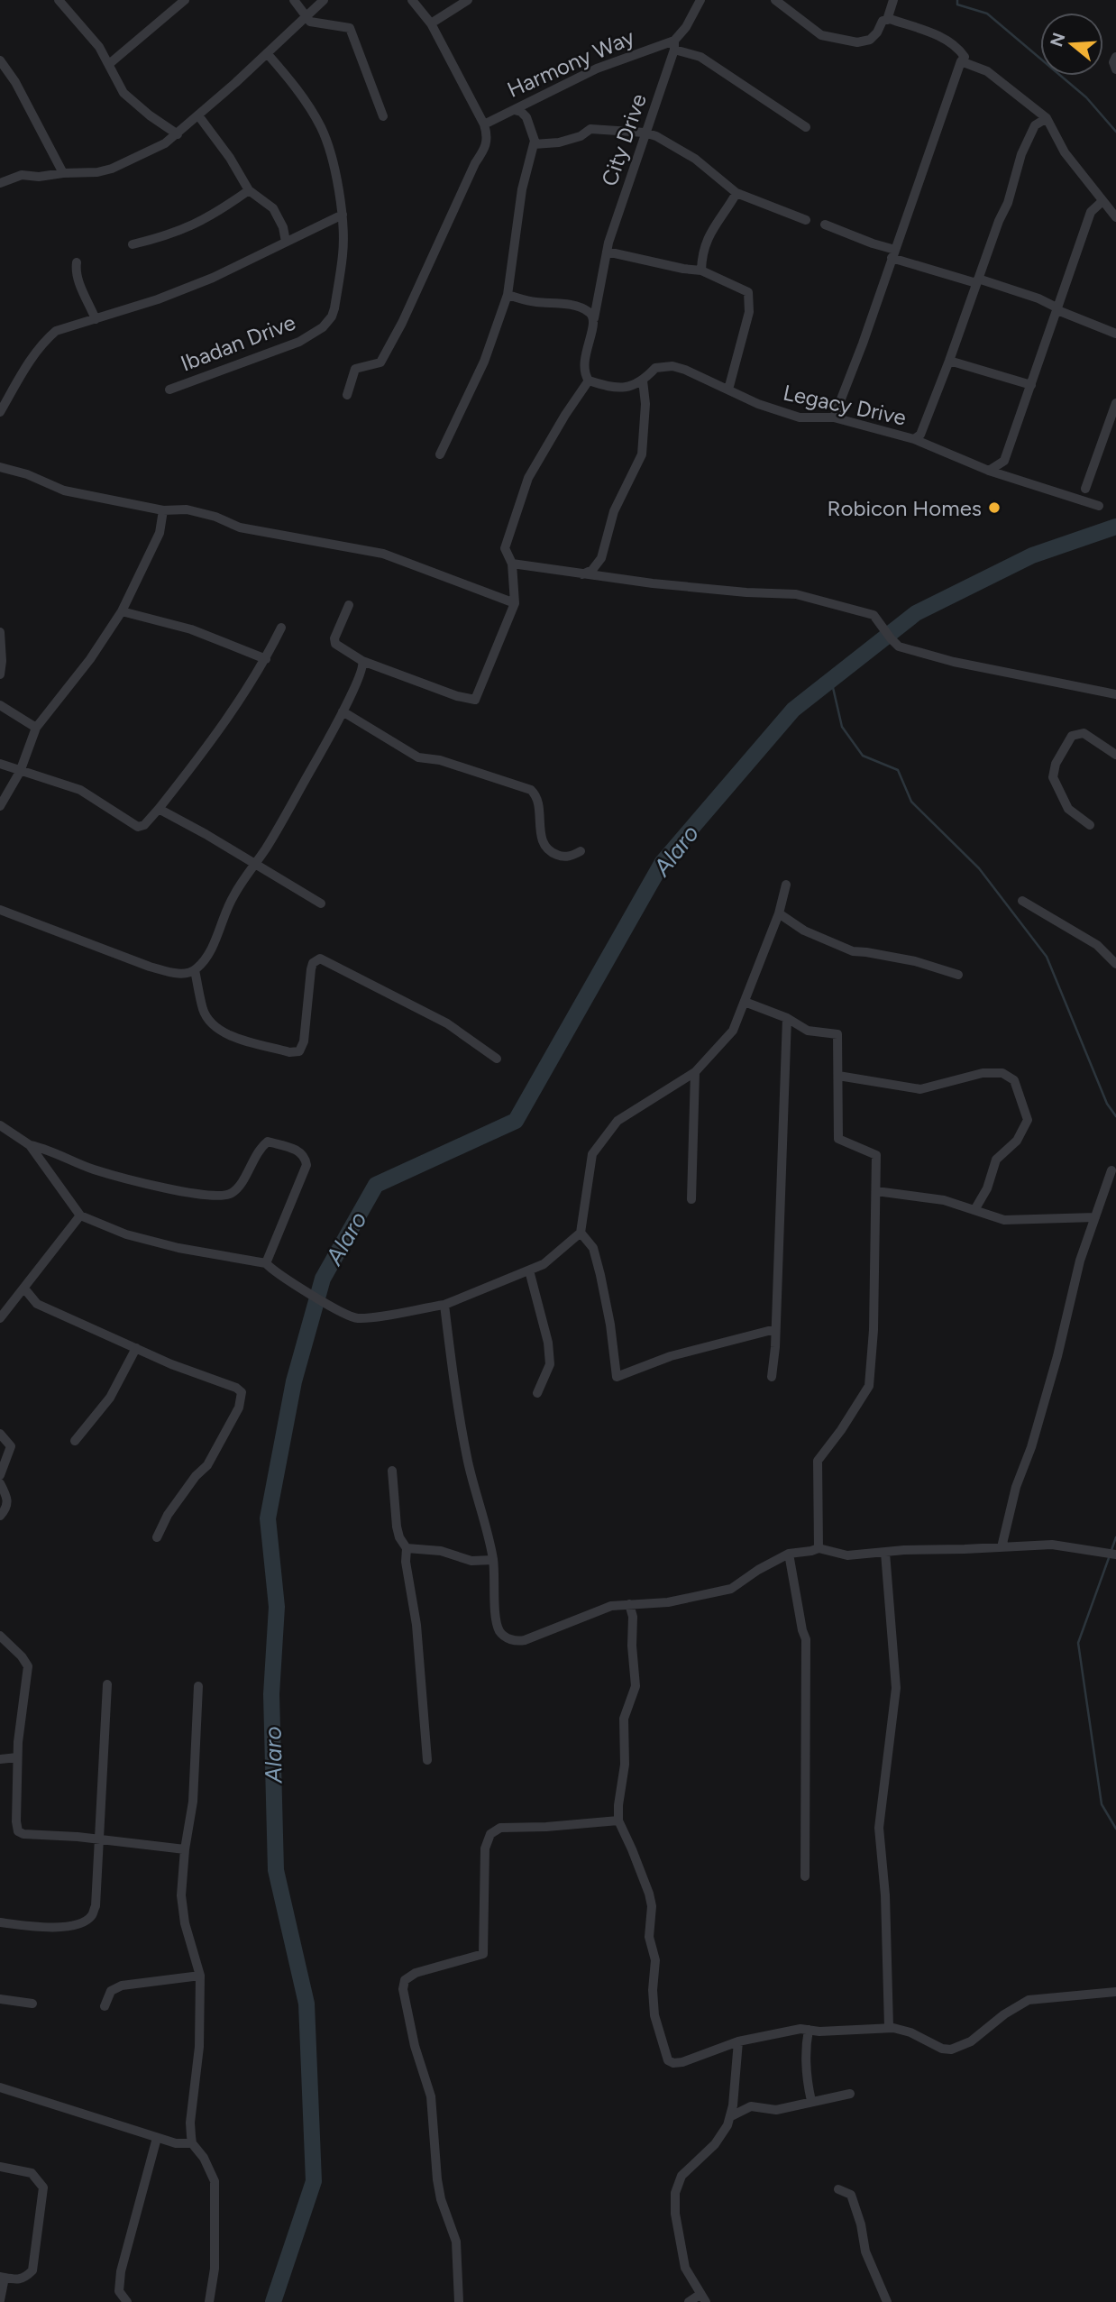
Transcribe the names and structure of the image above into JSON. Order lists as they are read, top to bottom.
{
  "streets": {
    "street": [
      "Harmony Way",
      "City Drive",
      "Ibadan Drive",
      "Legacy Drive"
    ]
  },
  "crossings": [
    ["Harmony Way", "City Drive"],
    ["City Drive", "Legacy Drive"]
  ],
  "water": ["Alaro"],
  "places": ["Robicon Homes"],
  "north": "left"
}
